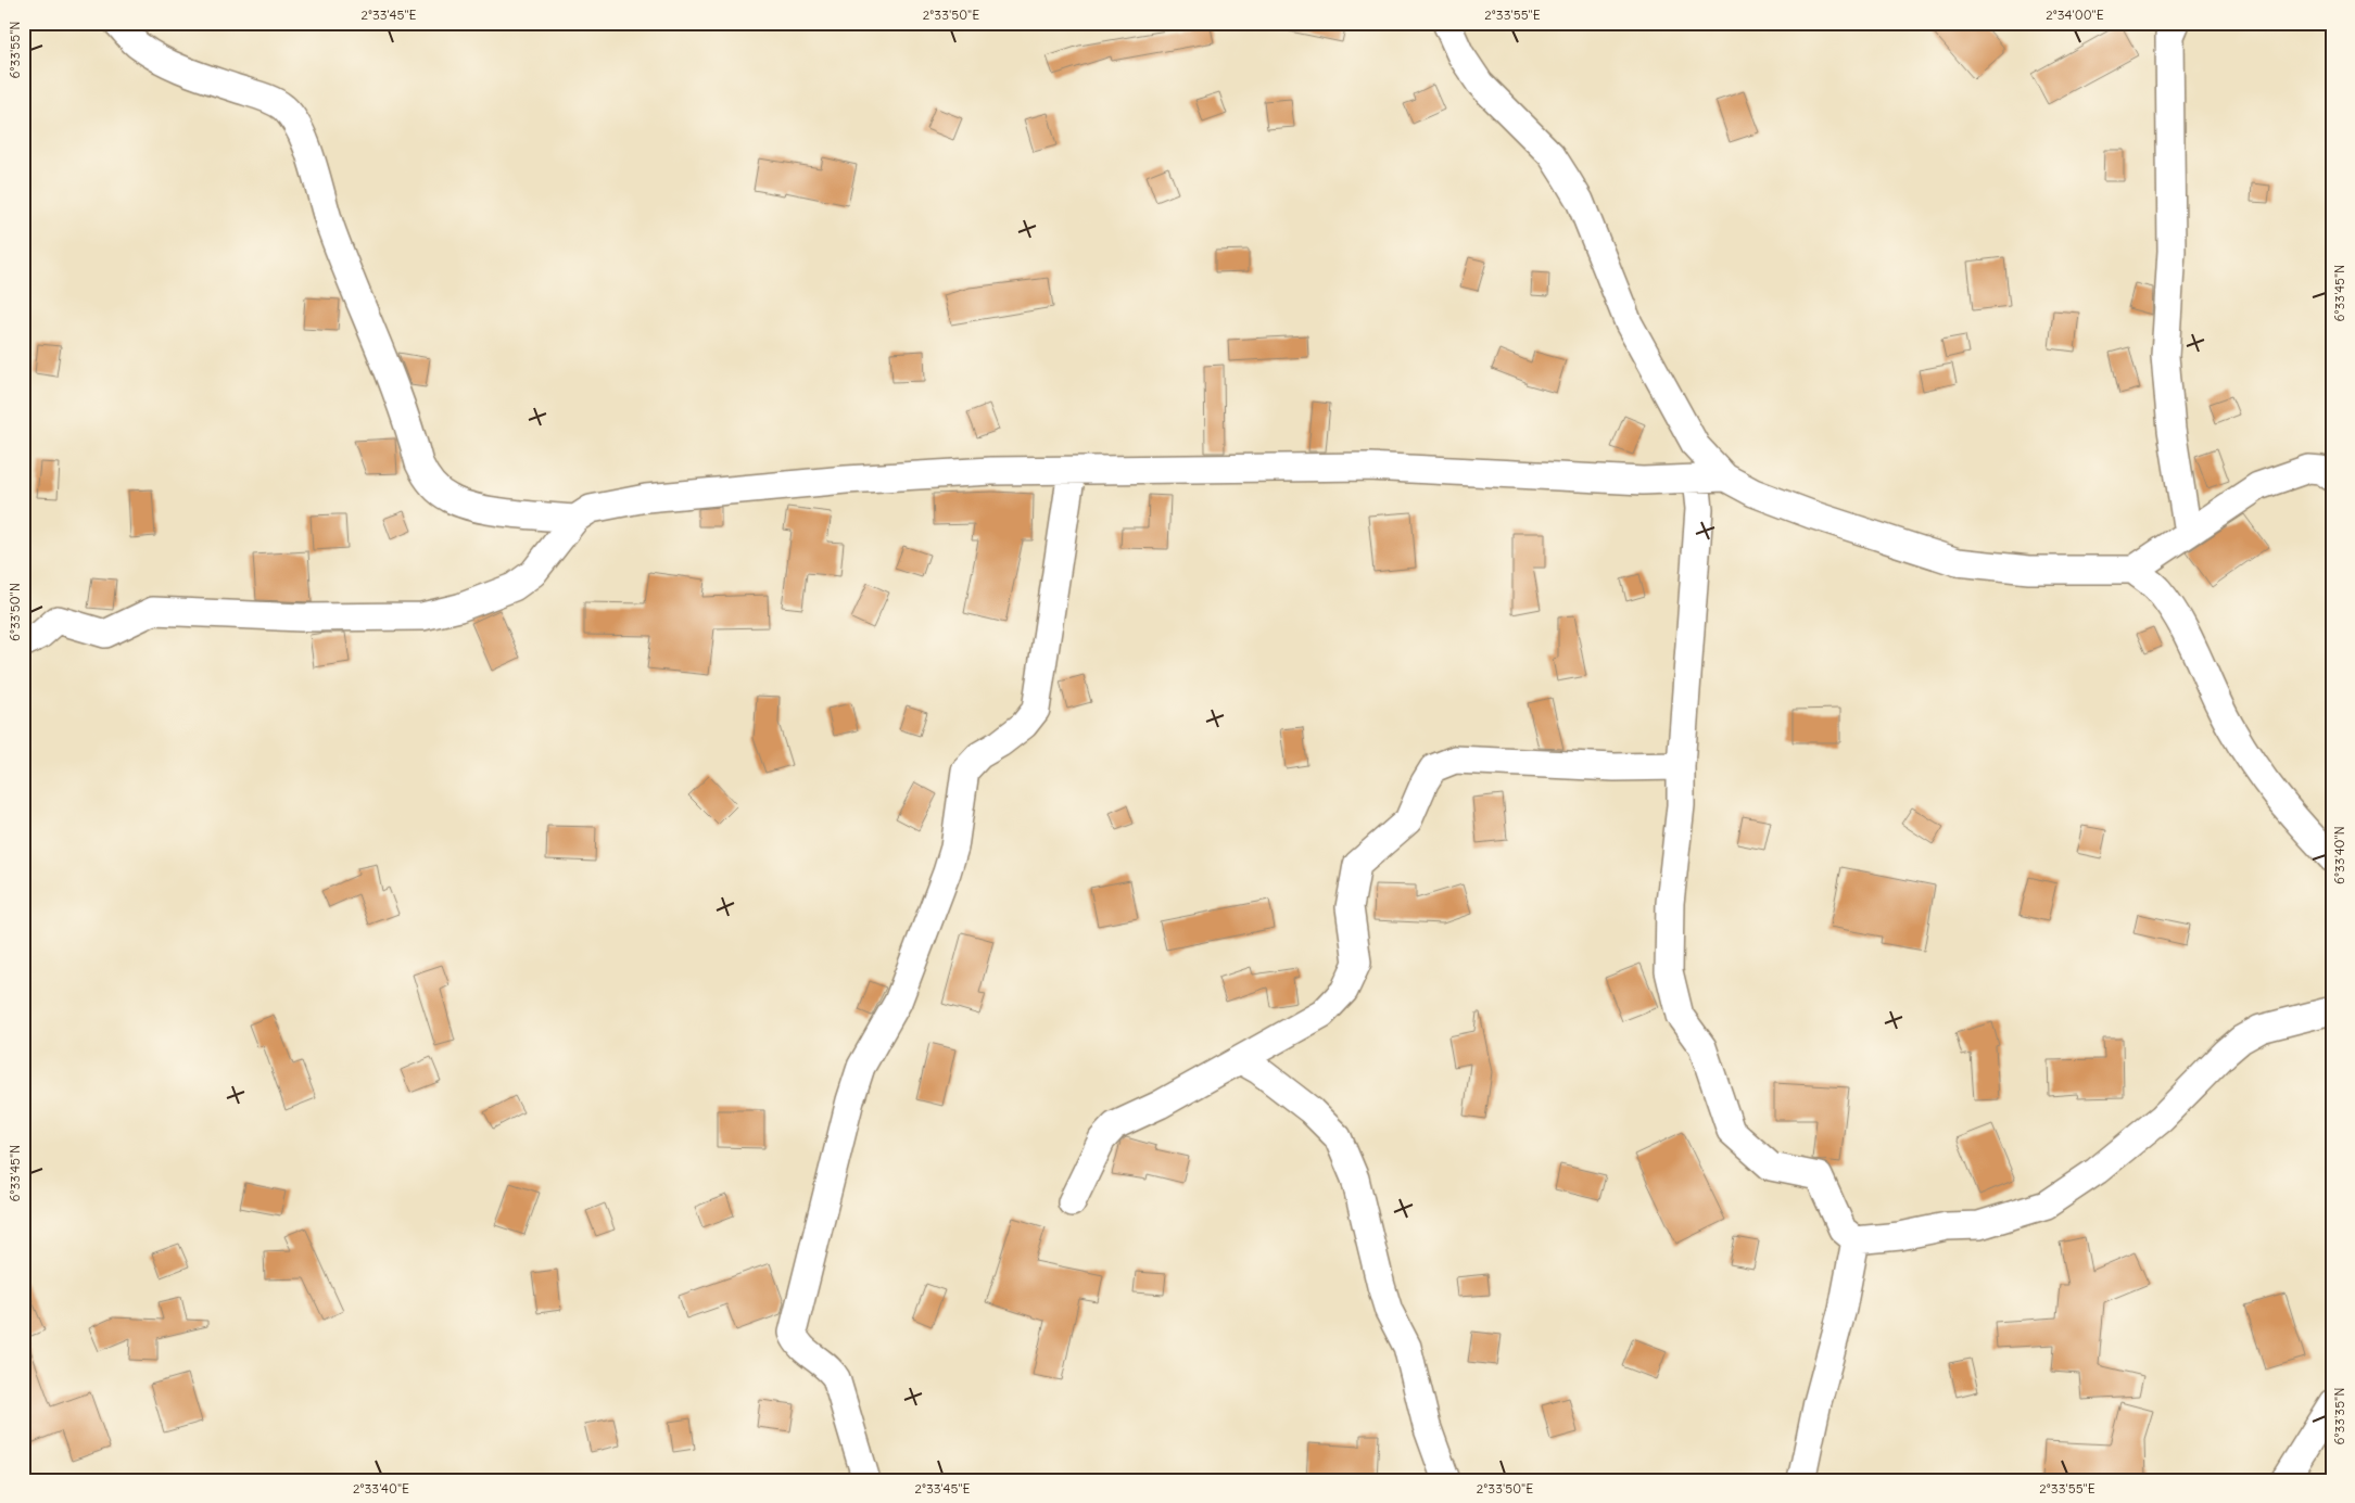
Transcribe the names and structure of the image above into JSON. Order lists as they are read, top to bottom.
{
  "coordinates": [
    "2°33'45\"E",
    "2°33'50\"E",
    "2°33'55\"E",
    "2°34'00\"E",
    "6°33'55\"N",
    "6°33'45\"N",
    "6°33'50\"N",
    "6°33'40\"N",
    "6°33'35\"N",
    "2°33'40\"E"
  ]
}
